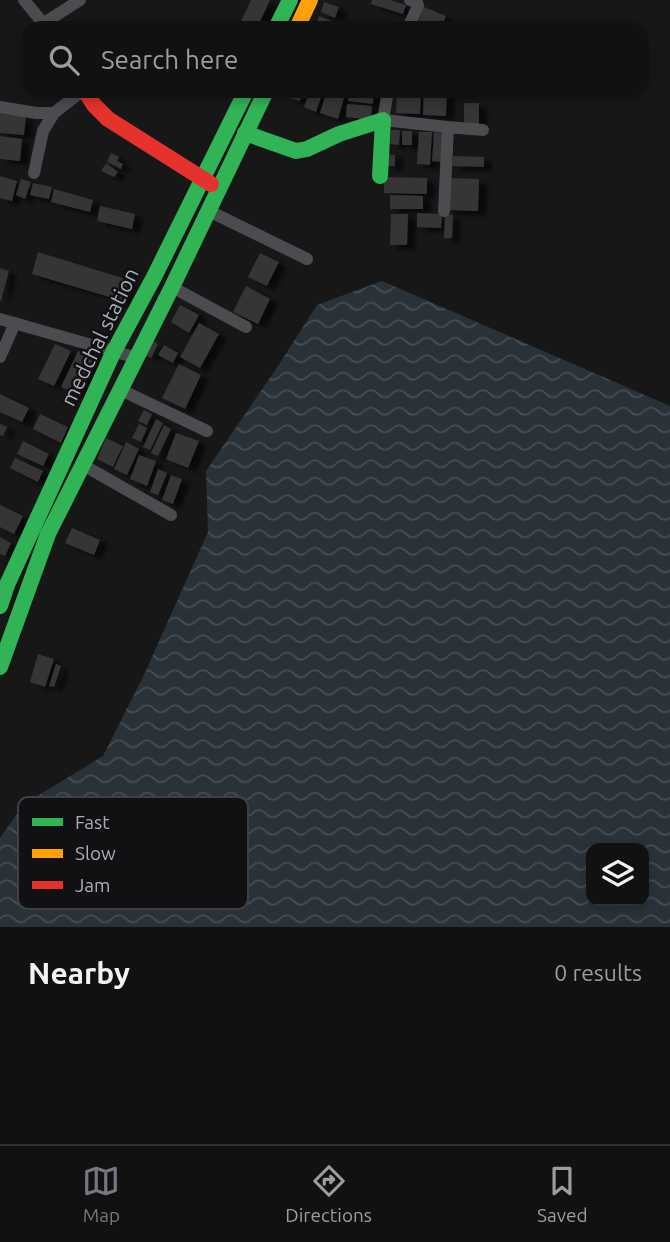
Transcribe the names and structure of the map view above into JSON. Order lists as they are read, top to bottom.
{
  "streets": {
    "street": ["medchal station"]
  },
  "legend": ["Fast", "Slow", "Jam"],
  "page": {
    "search": "Search here",
    "heading": ["Nearby", "0 results"],
    "nav": ["Map", "Directions", "Saved"]
  }
}
